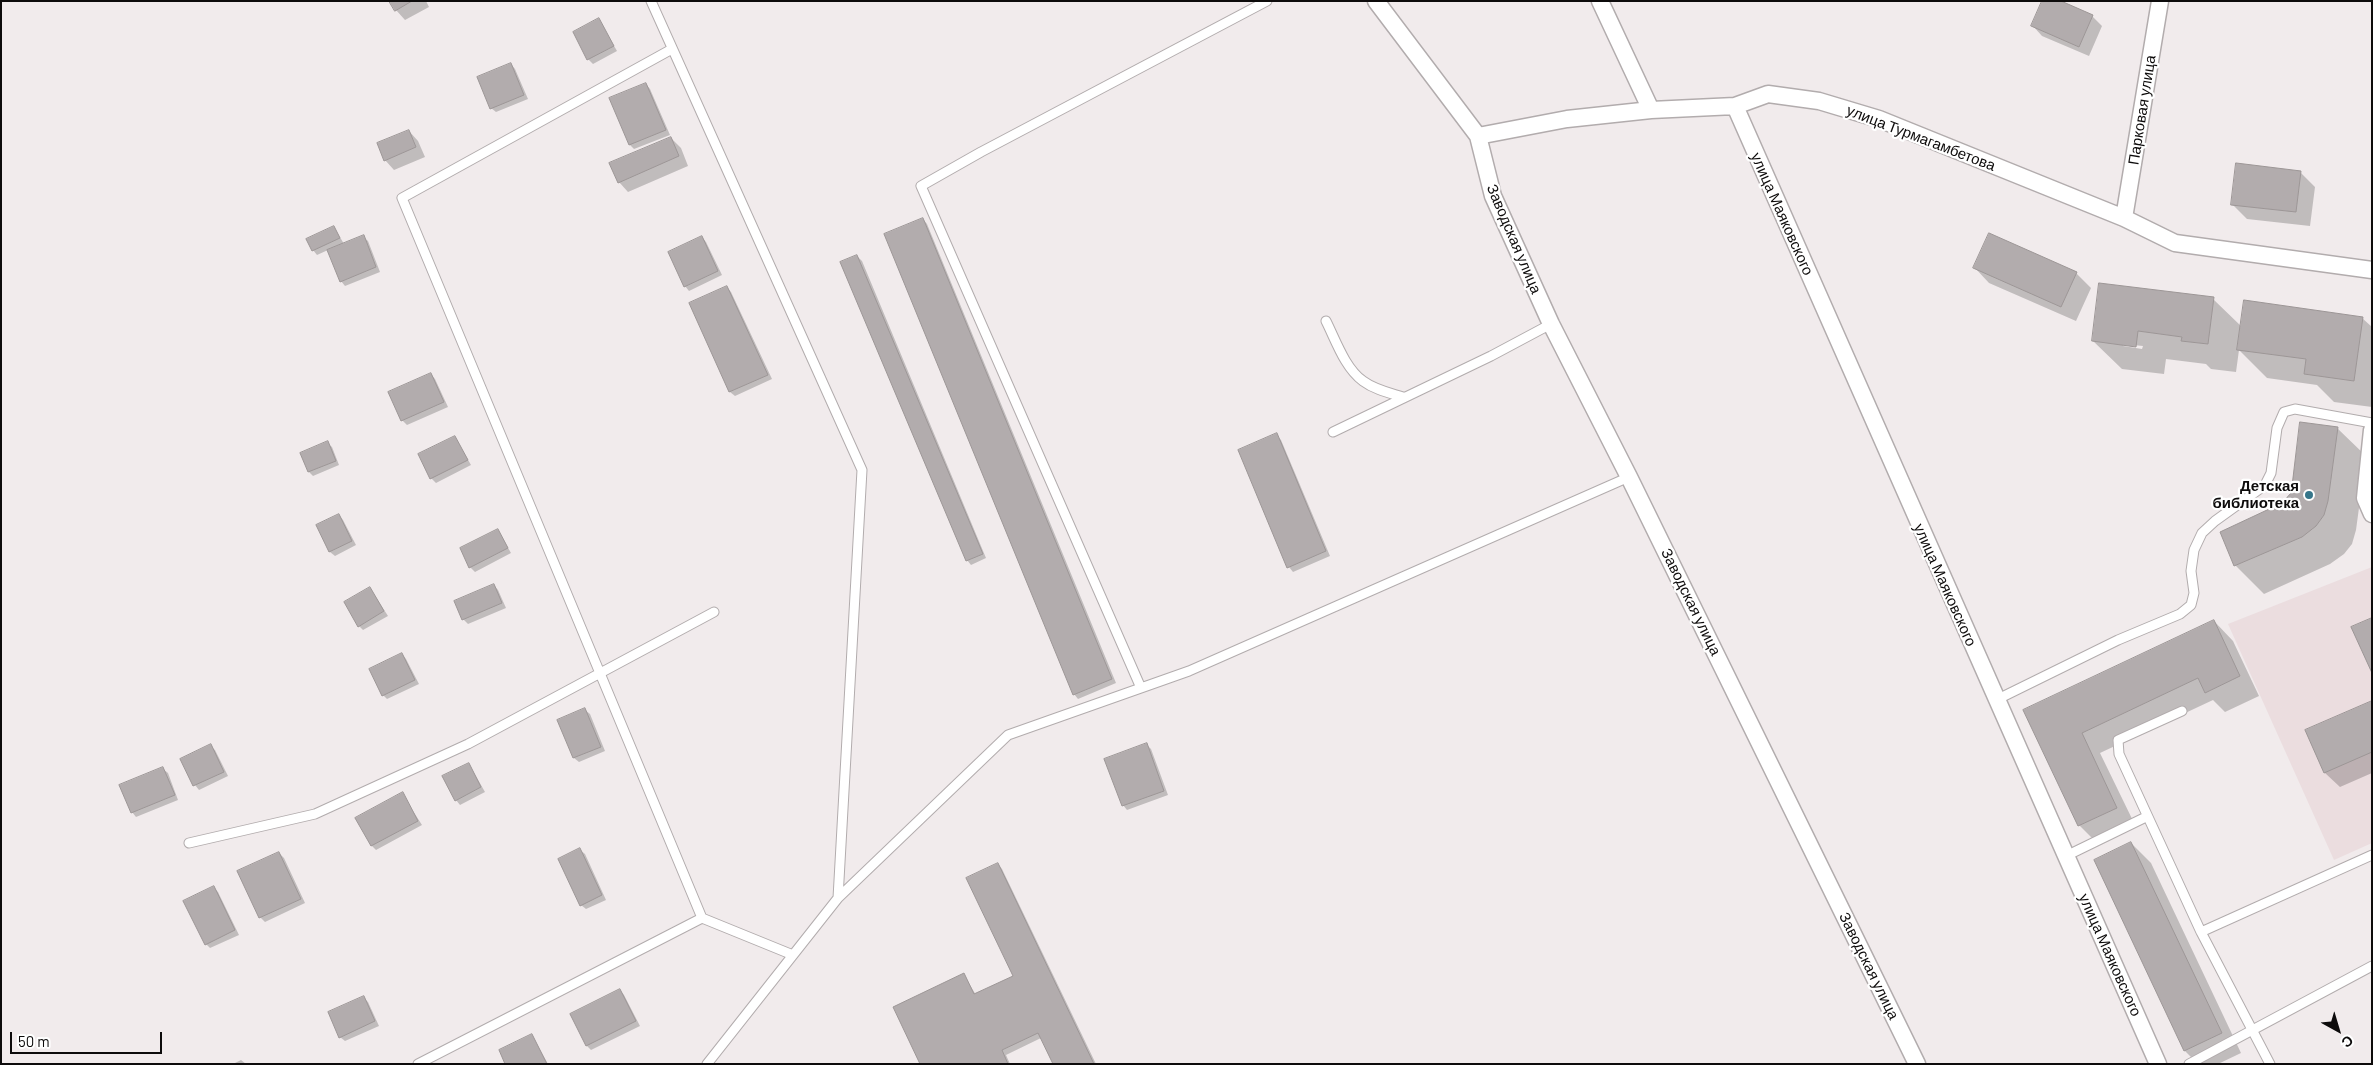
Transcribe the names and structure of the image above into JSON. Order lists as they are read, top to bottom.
{
  "streets": {
    "street": [
      "Парковая улица",
      "улица Турмагамбетова",
      "улица Маяковского",
      "Заводская улица"
    ]
  },
  "crossings": [
    ["Парковая улица", "улица Турмагамбетова"],
    ["улица Турмагамбетова", "улица Маяковского"],
    ["улица Турмагамбетова", "Заводская улица"]
  ],
  "places": ["Детская библиотека"],
  "scale_bar": "50 m",
  "north": "bottom right"
}
